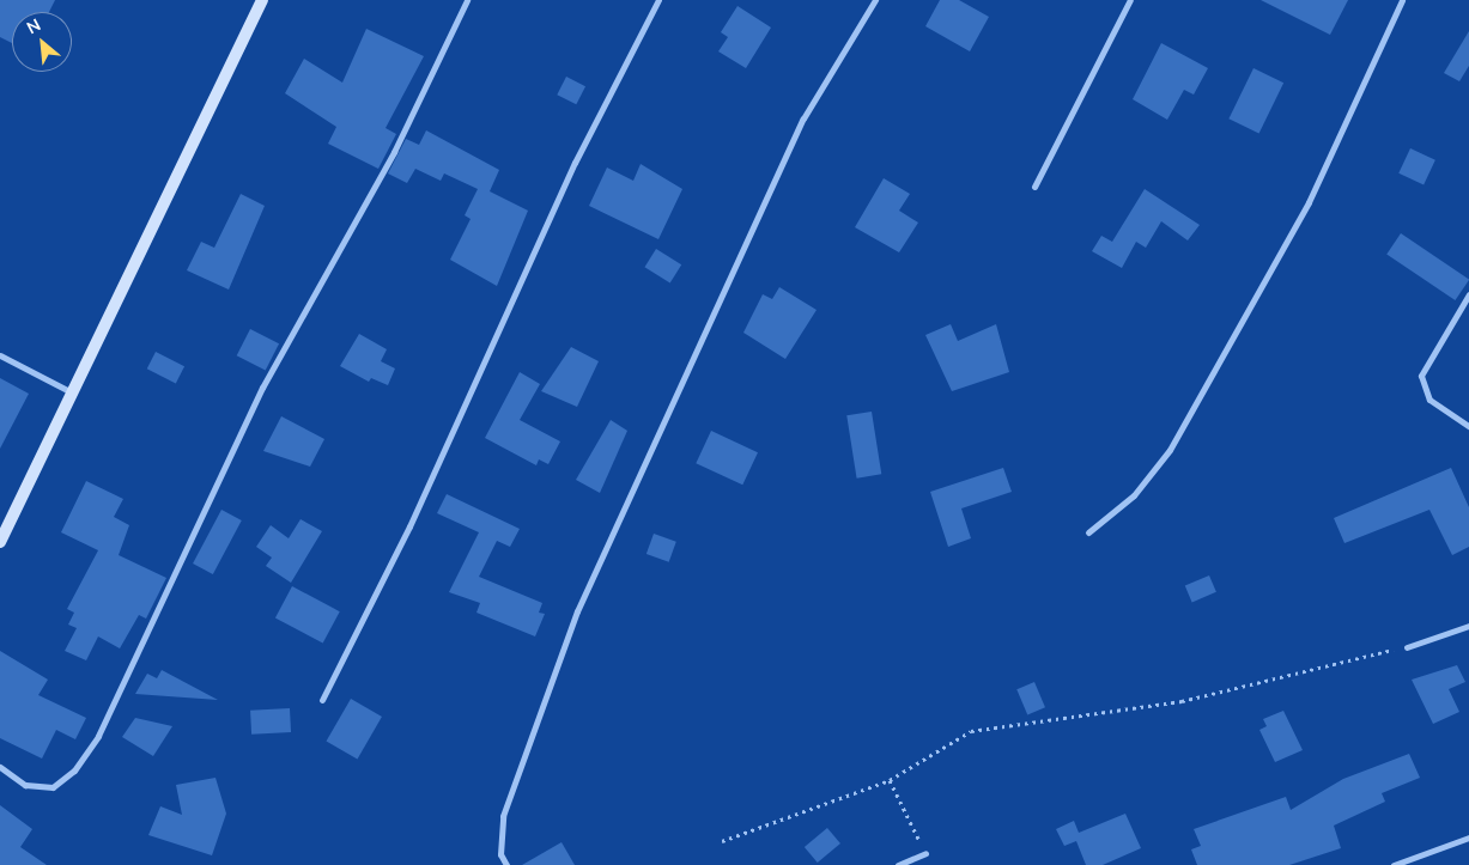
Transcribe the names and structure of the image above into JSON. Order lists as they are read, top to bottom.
{
  "north": "top left"
}
